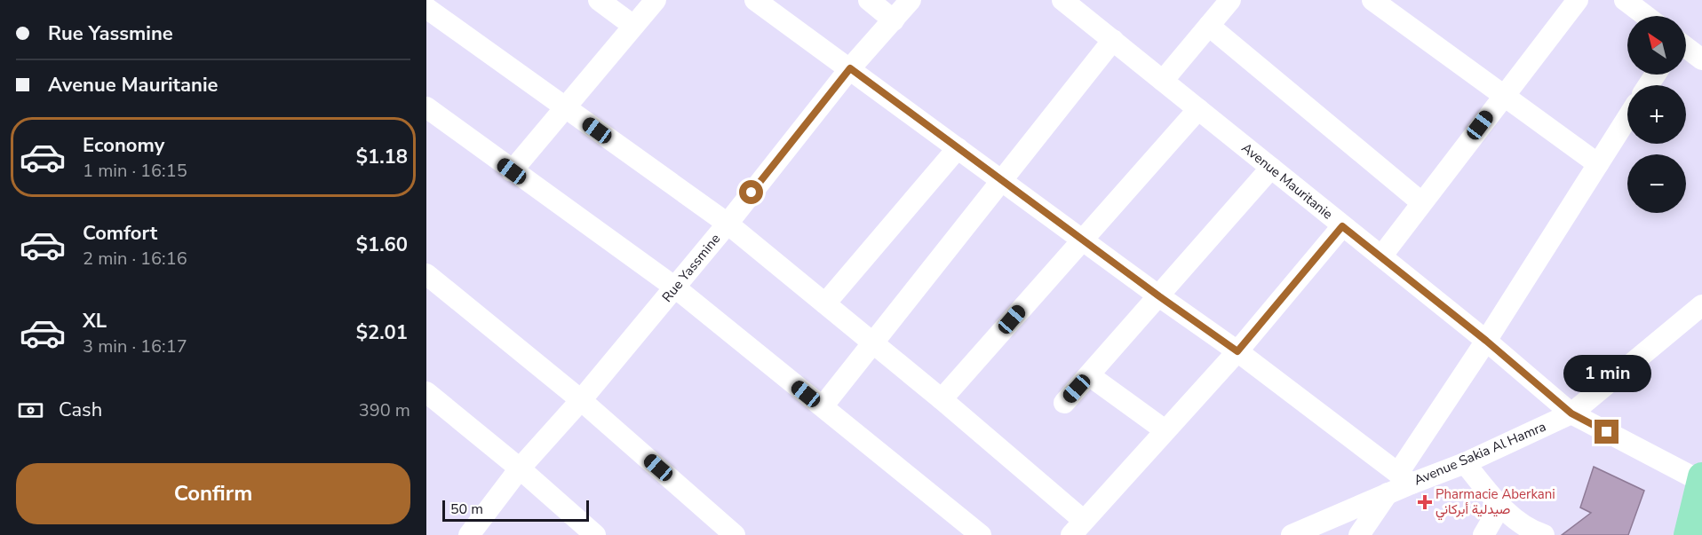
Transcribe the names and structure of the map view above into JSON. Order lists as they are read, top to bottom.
{
  "streets": {
    "street": ["Avenue Mauritanie", "Rue Yassmine", "Avenue Sakia Al Hamra"]
  },
  "crossings": [
    ["Avenue Mauritanie", "Avenue Sakia Al Hamra"]
  ],
  "places": {
    "health": ["Pharmacie Aberkani صيدلية أبركاني"]
  },
  "scale_bar": "50 m",
  "north": "top left",
  "page": {
    "banner": ["Rue Yassmine", "Avenue Mauritanie"],
    "map_buttons": ["+", "−"],
    "list": [
      {
        "name": "Economy",
        "note": "1 min · 16:15",
        "value": "$1.18"
      },
      {
        "name": "Comfort",
        "note": "2 min · 16:16",
        "value": "$1.60"
      },
      {
        "name": "XL",
        "note": "3 min · 16:17",
        "value": "$2.01"
      }
    ],
    "bubble": "1 min",
    "pay": ["Cash", "390 m"],
    "buttons": "Confirm",
    "scale": "50 m"
  }
}
